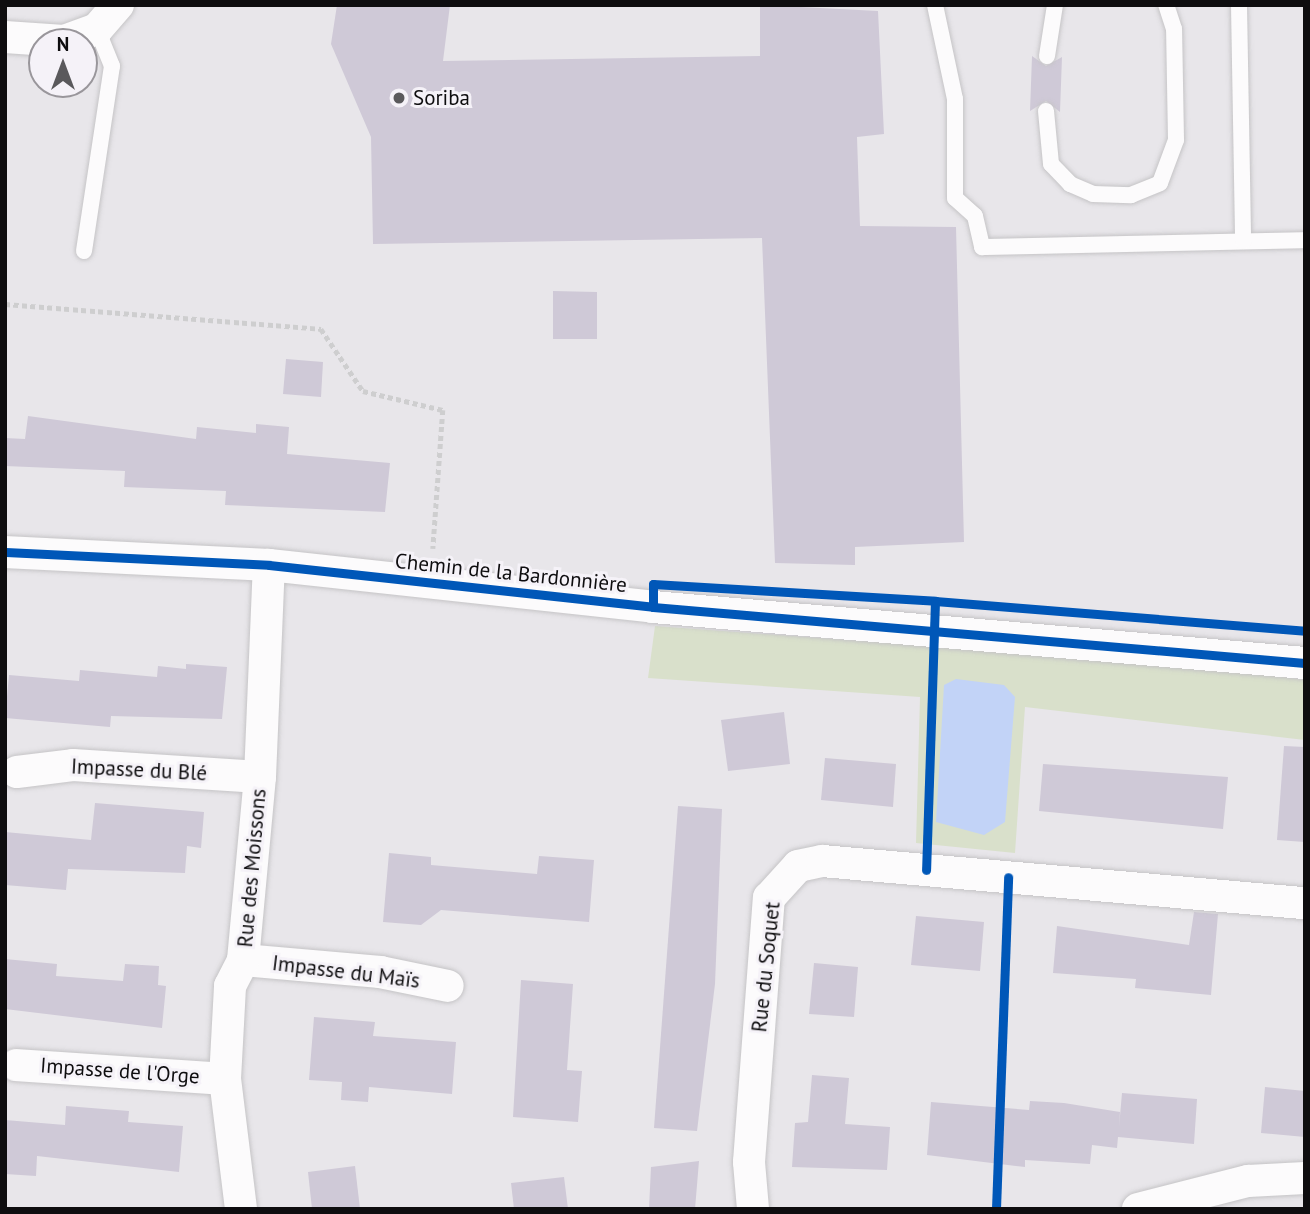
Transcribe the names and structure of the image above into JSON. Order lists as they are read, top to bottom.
{
  "streets": {
    "street": [
      "Chemin de la Bardonnière",
      "Impasse du Blé",
      "Rue des Moissons",
      "Rue du Soquet",
      "Impasse du Maïs",
      "Impasse de l'Orge"
    ]
  },
  "crossings": [
    ["Chemin de la Bardonnière", "Rue des Moissons"],
    ["Impasse du Blé", "Rue des Moissons"],
    ["Rue des Moissons", "Impasse du Maïs"],
    ["Rue des Moissons", "Impasse de l'Orge"]
  ],
  "places": ["Soriba"],
  "north": "top"
}
